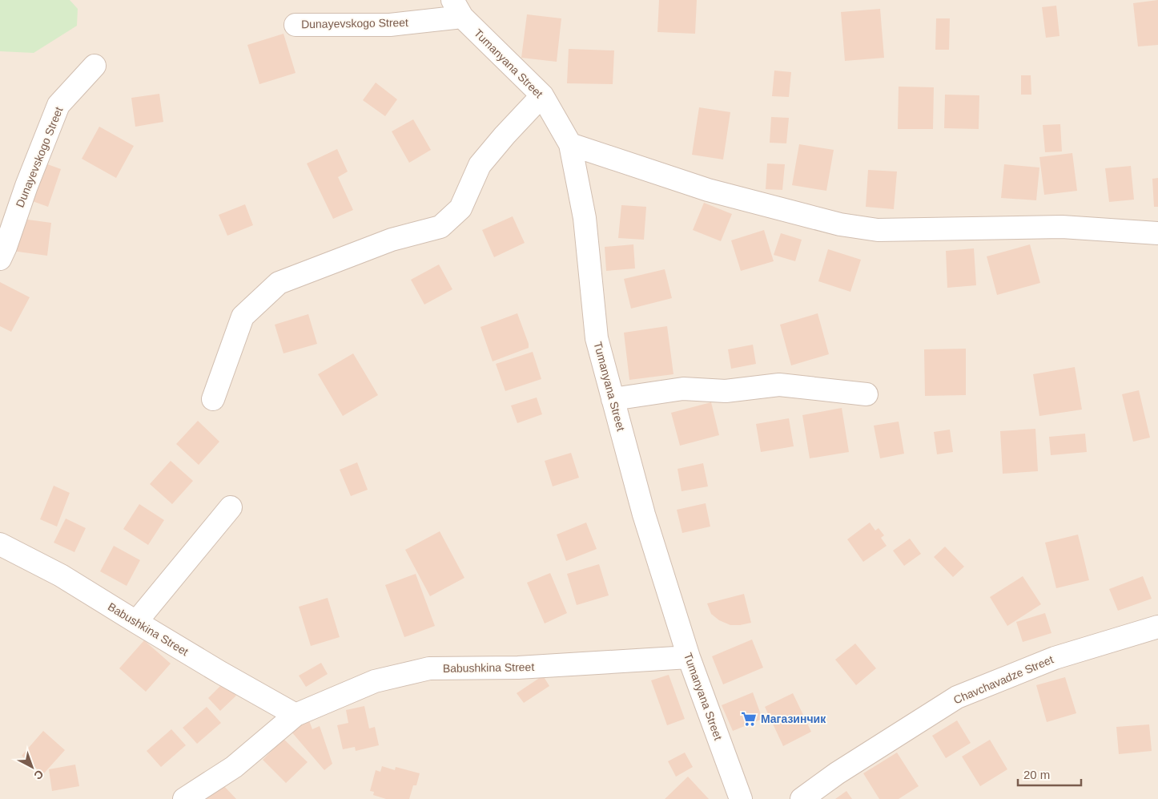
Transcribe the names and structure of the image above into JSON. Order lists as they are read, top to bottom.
{
  "streets": {
    "street": [
      "Dunayevskogo Street",
      "Tumanyana Street",
      "Babushkina Street",
      "Chavchavadze Street"
    ]
  },
  "crossings": [
    ["Dunayevskogo Street", "Tumanyana Street"],
    ["Tumanyana Street", "Babushkina Street"]
  ],
  "places": {
    "supermarket": ["Магазинчик"]
  },
  "scale_bar": "20 m",
  "north": "bottom right"
}
